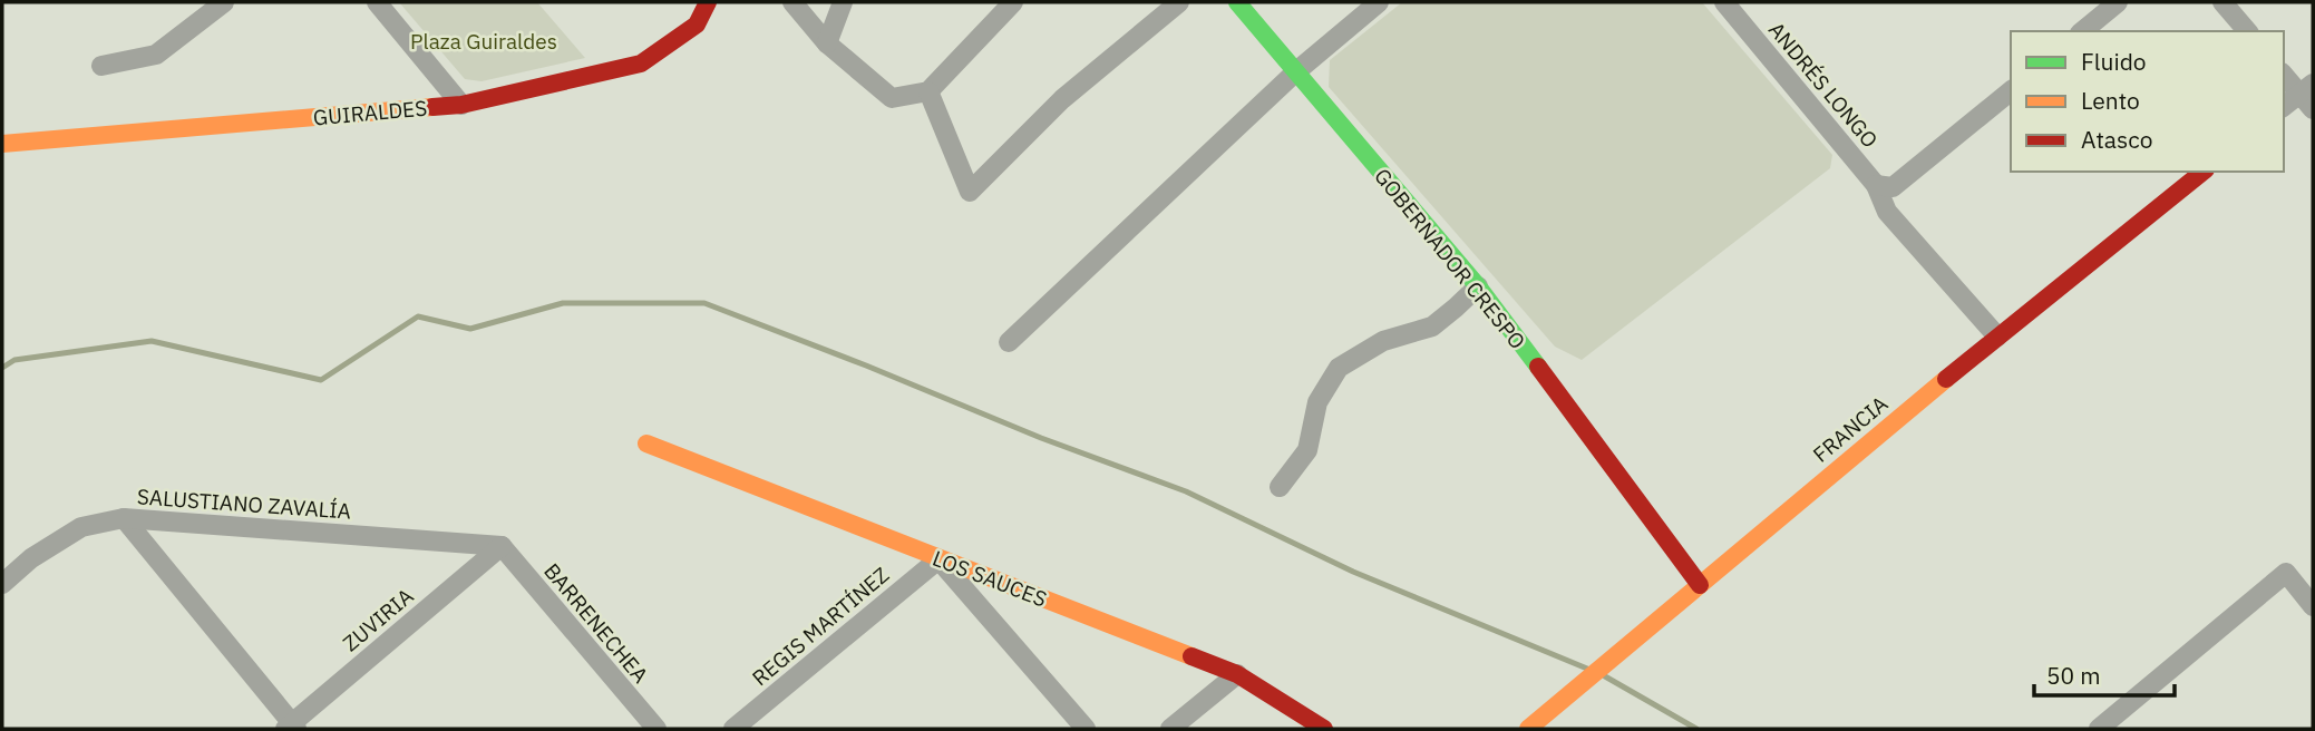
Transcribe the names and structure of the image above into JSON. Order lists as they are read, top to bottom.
{
  "streets": {
    "street": [
      "ANDRÉS LONGO",
      "GUIRALDES",
      "GOBERNADOR CRESPO",
      "FRANCIA",
      "SALUSTIANO ZAVALÍA",
      "LOS SAUCES",
      "ZUVIRIA",
      "BARRENECHEA",
      "REGIS MARTÍNEZ"
    ]
  },
  "crossings": [
    ["ANDRÉS LONGO", "FRANCIA"],
    ["GOBERNADOR CRESPO", "FRANCIA"],
    ["SALUSTIANO ZAVALÍA", "ZUVIRIA"],
    ["SALUSTIANO ZAVALÍA", "BARRENECHEA"],
    ["LOS SAUCES", "REGIS MARTÍNEZ"],
    ["ZUVIRIA", "BARRENECHEA"]
  ],
  "parks": ["Plaza Guiraldes"],
  "legend": ["Fluido", "Lento", "Atasco"],
  "scale_bar": "50 m"
}
